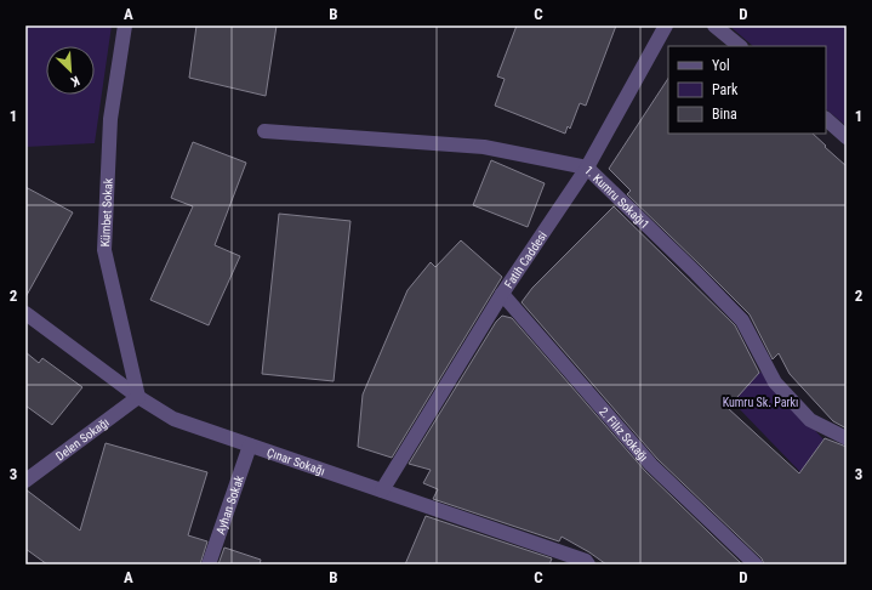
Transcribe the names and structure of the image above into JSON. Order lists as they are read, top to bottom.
{
  "streets": {
    "street": [
      "1. Kumru Sokağı1",
      "Kümbet Sokak",
      "Fatih Caddesi",
      "2. Filiz Sokağı",
      "Delen Sokağı",
      "Çınar Sokağı",
      "Ayhan Sokak"
    ]
  },
  "crossings": [
    ["1. Kumru Sokağı1", "Fatih Caddesi"],
    ["Kümbet Sokak", "Delen Sokağı"],
    ["Kümbet Sokak", "Çınar Sokağı"],
    ["Fatih Caddesi", "2. Filiz Sokağı"],
    ["Fatih Caddesi", "Çınar Sokağı"],
    ["Delen Sokağı", "Çınar Sokağı"],
    ["Çınar Sokağı", "Ayhan Sokak"]
  ],
  "parks": ["Kumru Sk. Parkı"],
  "legend": ["Yol", "Park", "Bina"],
  "north": "bottom right",
  "grid": {
    "columns": [
      "A",
      "B",
      "C",
      "D"
    ],
    "rows": ["1", "2", "3"]
  }
}
